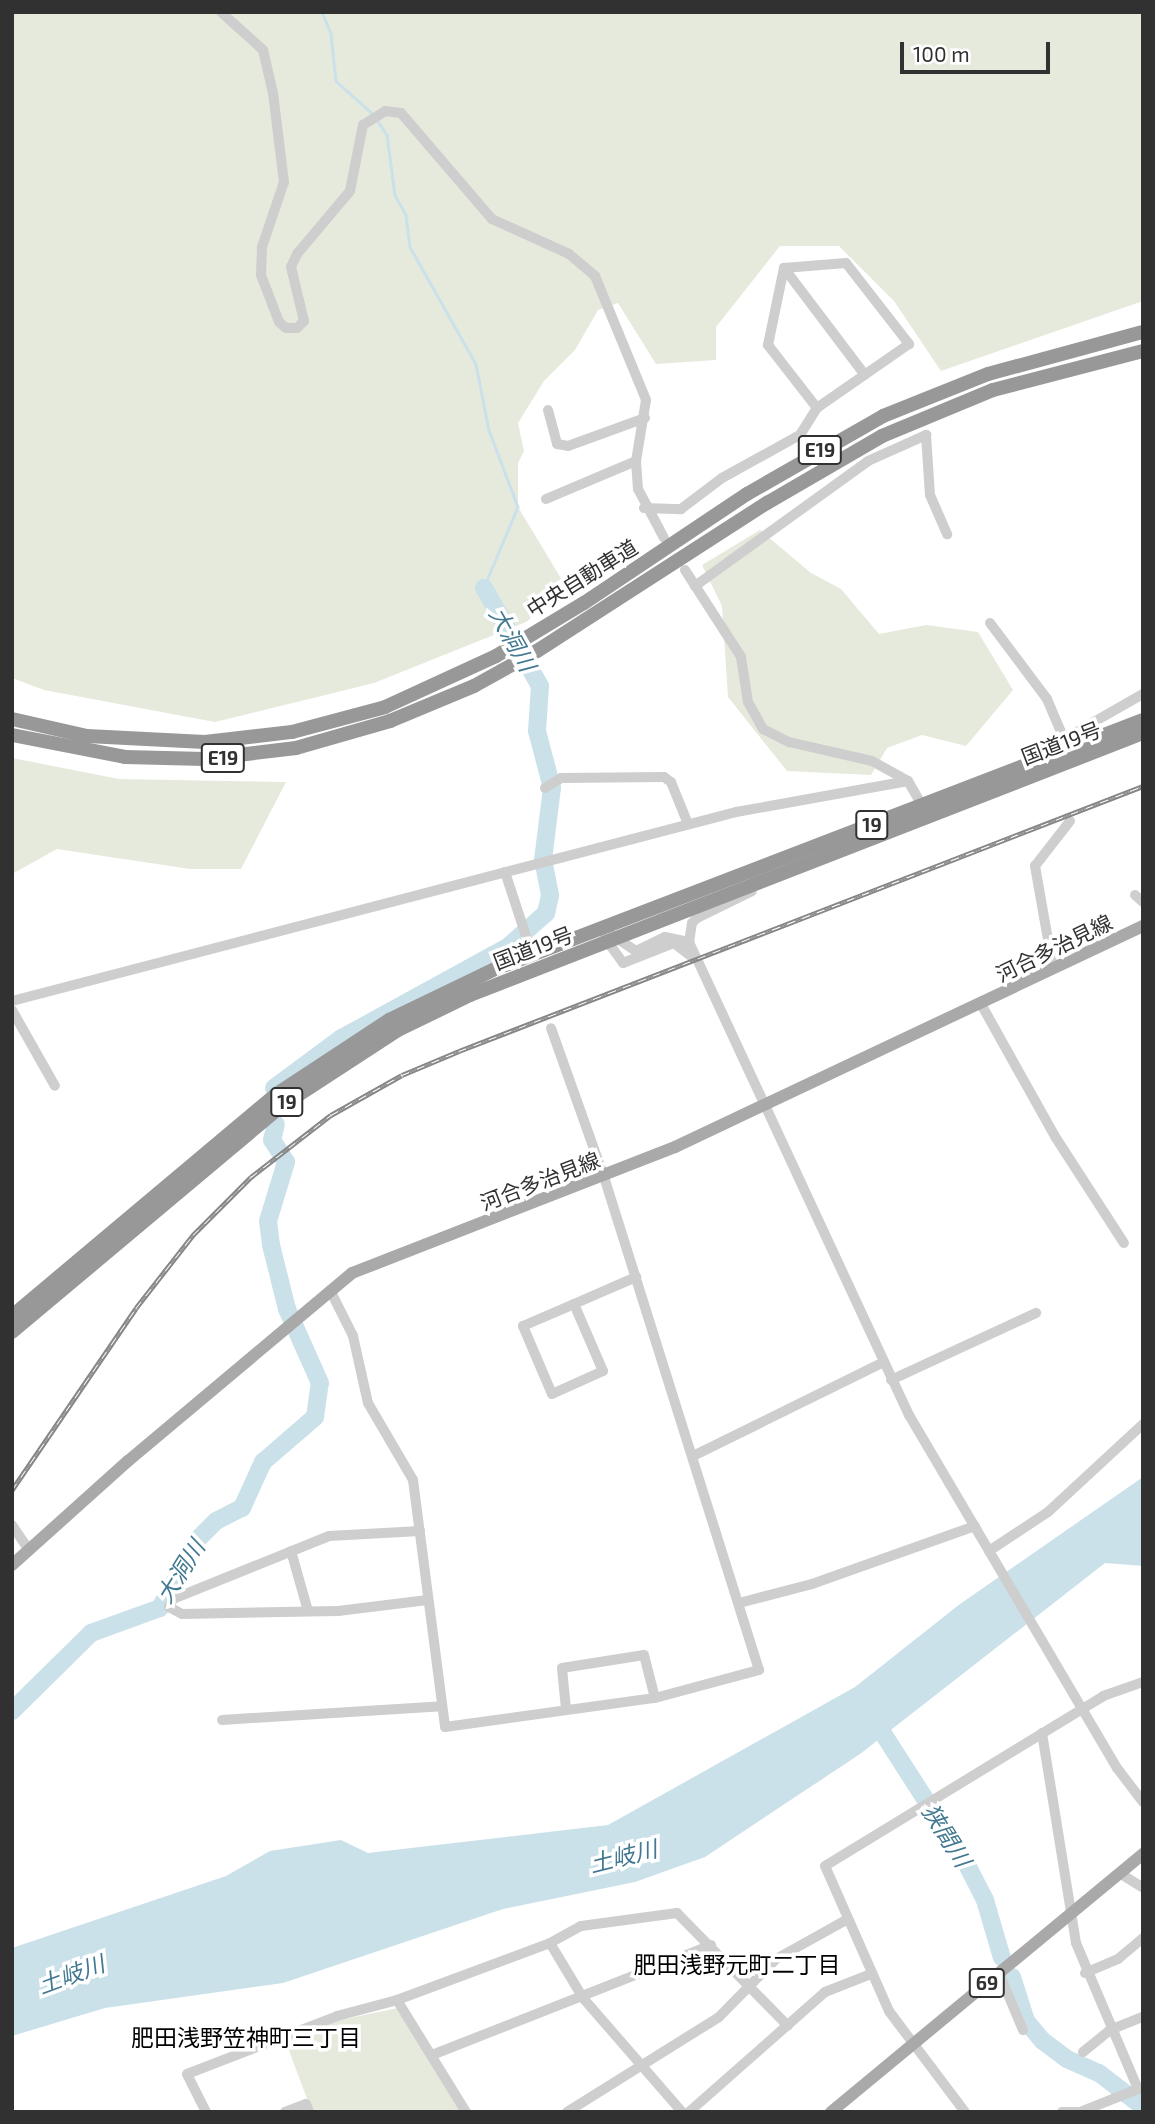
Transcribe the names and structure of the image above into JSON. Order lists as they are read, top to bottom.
{
  "streets": {
    "highway": [
      "E19",
      "中央自動車道",
      "国道19号",
      "19"
    ],
    "main road": ["河合多治見線", "69"]
  },
  "districts": ["肥田浅野元町二丁目", "肥田浅野笠神町三丁目"],
  "water": ["大洞川", "狭間川", "土岐川"],
  "scale_bar": "100 m"
}
